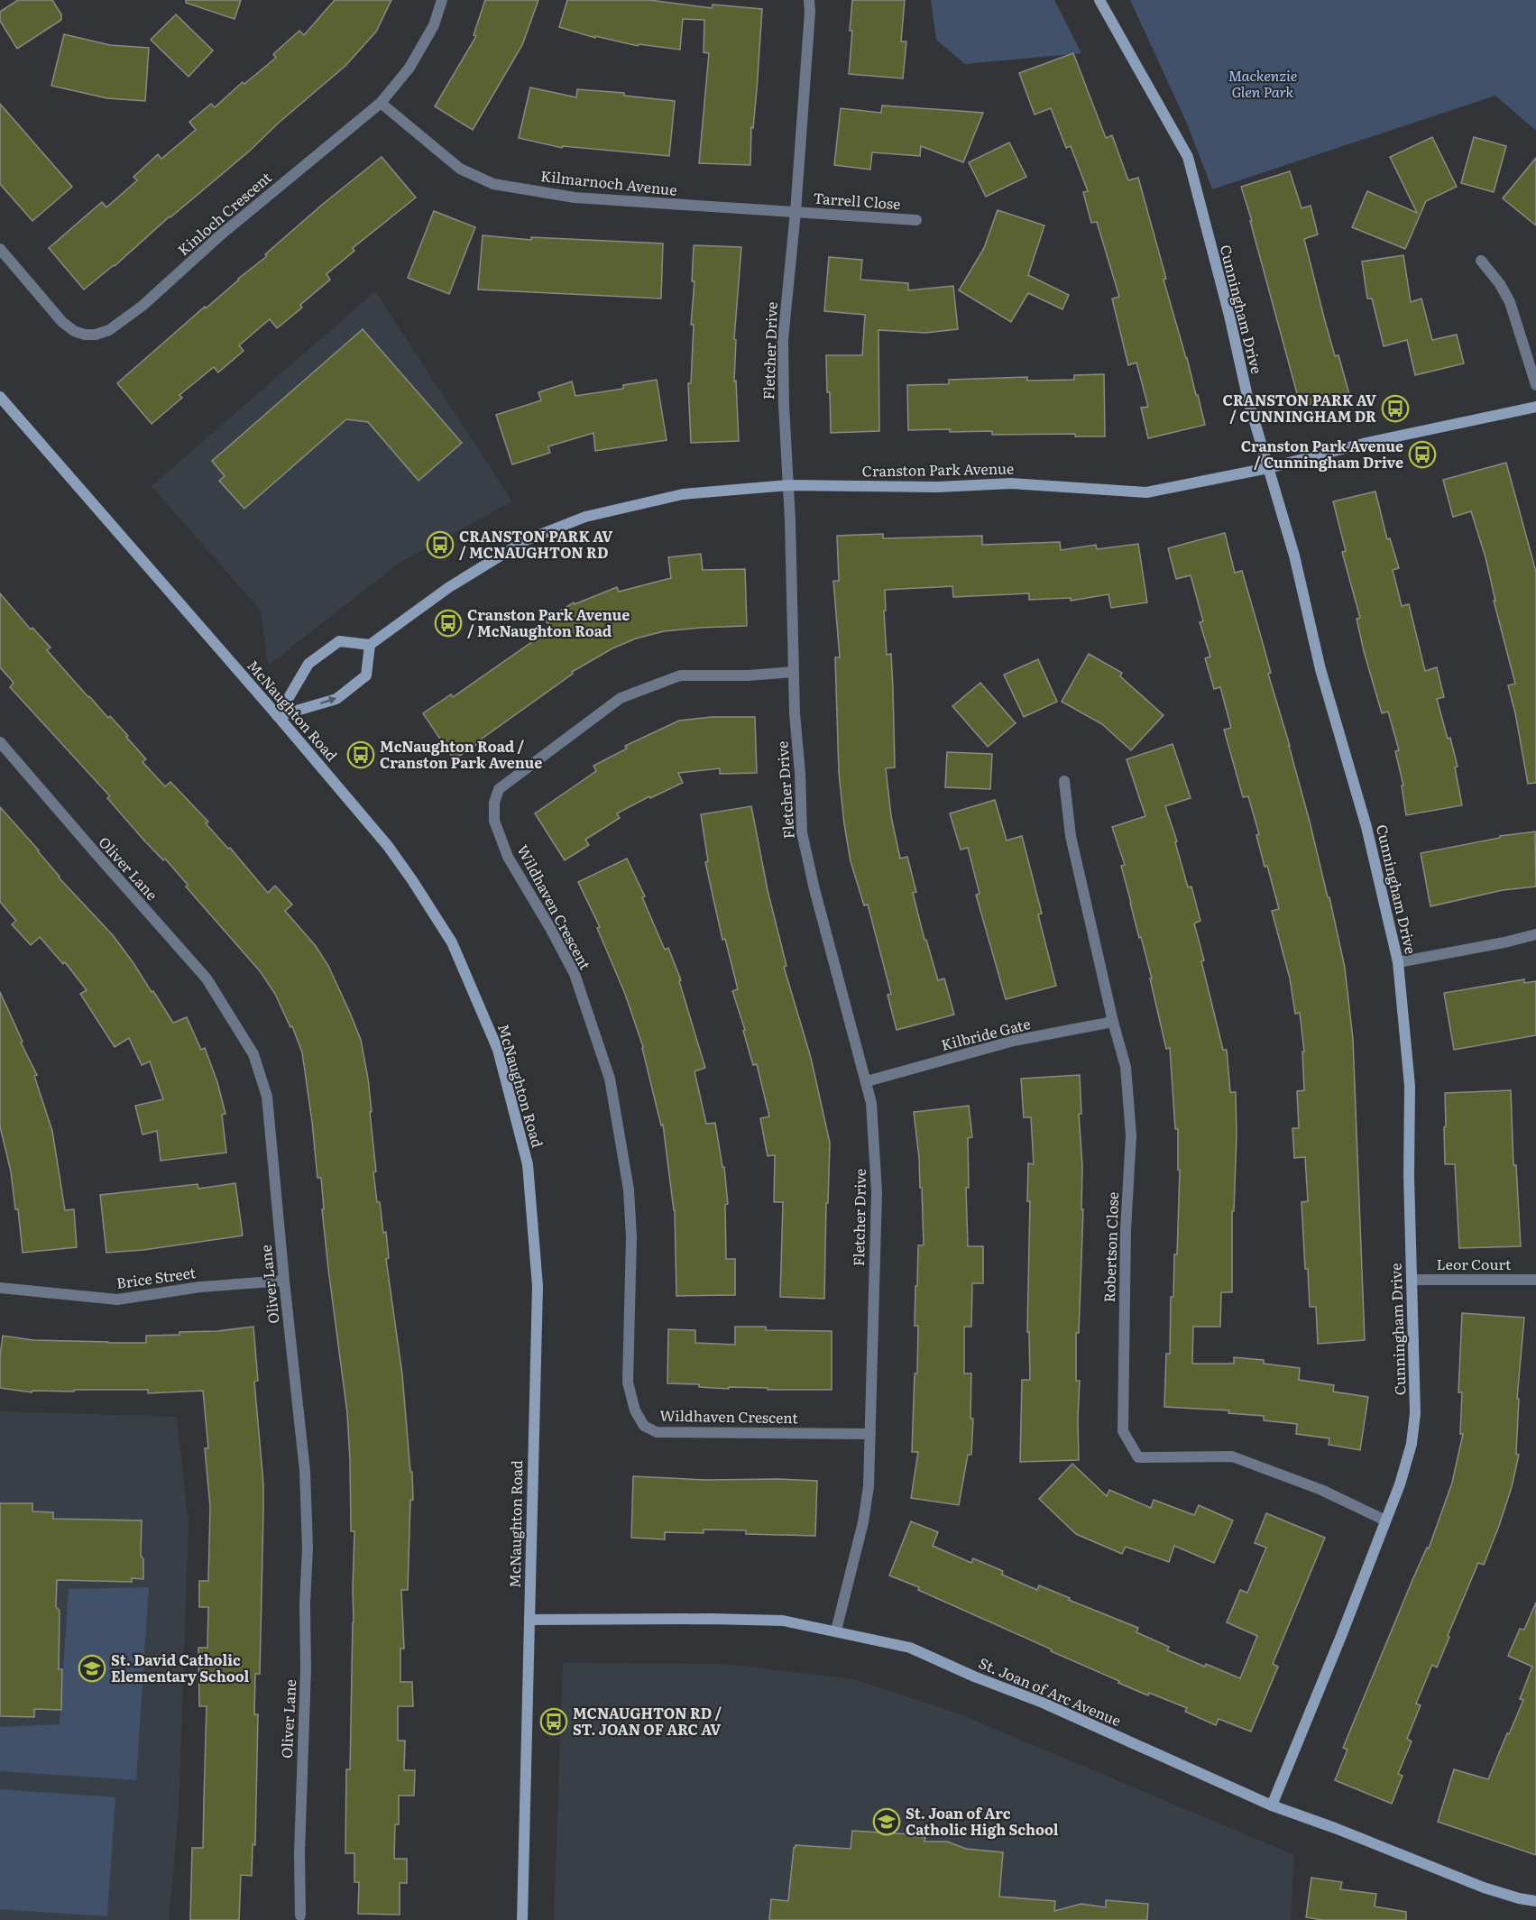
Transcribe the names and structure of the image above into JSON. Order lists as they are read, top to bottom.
{
  "streets": {
    "street": [
      "Kilmarnoch Avenue",
      "Tarrell Close",
      "Kinloch Crescent",
      "Cunningham Drive",
      "Fletcher Drive",
      "Cranston Park Avenue",
      "McNaughton Road",
      "Oliver Lane",
      "Wildhaven Crescent",
      "Kilbride Gate",
      "Robertson Close",
      "Leor Court",
      "Brice Street",
      "St. Joan of Arc Avenue"
    ]
  },
  "crossings": [
    ["Kilmarnoch Avenue", "Tarrell Close"],
    ["Kilmarnoch Avenue", "Kinloch Crescent"],
    ["Kilmarnoch Avenue", "Fletcher Drive"],
    ["Tarrell Close", "Fletcher Drive"],
    ["Cunningham Drive", "Cranston Park Avenue"],
    ["Cunningham Drive", "Robertson Close"],
    ["Cunningham Drive", "Leor Court"],
    ["Cunningham Drive", "St. Joan of Arc Avenue"],
    ["Fletcher Drive", "Cranston Park Avenue"],
    ["Fletcher Drive", "Wildhaven Crescent"],
    ["Fletcher Drive", "Kilbride Gate"],
    ["Fletcher Drive", "St. Joan of Arc Avenue"],
    ["McNaughton Road", "St. Joan of Arc Avenue"],
    ["Oliver Lane", "Brice Street"],
    ["Kilbride Gate", "Robertson Close"]
  ],
  "parks": ["Mackenzie Glen Park"],
  "places": {
    "bus stop": [
      "CRANSTON PARK AV / CUNNINGHAM DR",
      "Cranston Park Avenue / Cunningham Drive",
      "CRANSTON PARK AV / MCNAUGHTON RD",
      "Cranston Park Avenue / McNaughton Road",
      "McNaughton Road / Cranston Park Avenue",
      "MCNAUGHTON RD / ST. JOAN OF ARC AV"
    ],
    "school or university": ["St. David Catholic Elementary School", "St. Joan of Arc Catholic High School"]
  }
}
